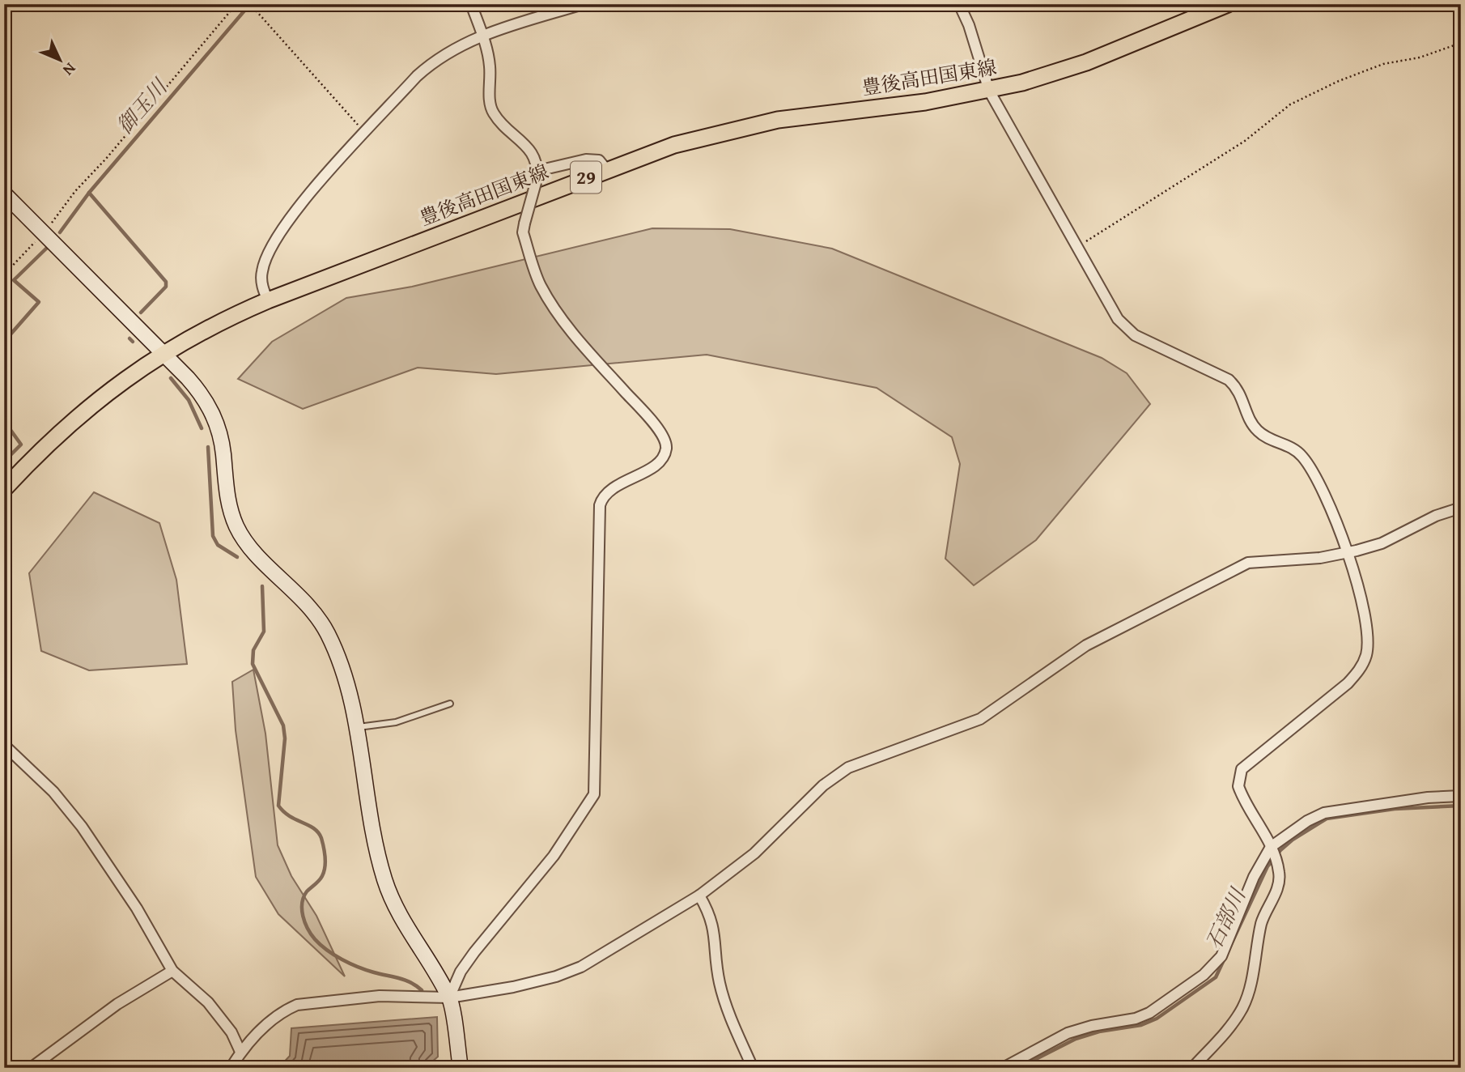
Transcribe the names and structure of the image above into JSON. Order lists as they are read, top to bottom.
{
  "streets": {
    "main road": ["豊後高田国東線", "29"]
  },
  "water": ["御玉川", "石部川"],
  "north": "bottom right"
}
